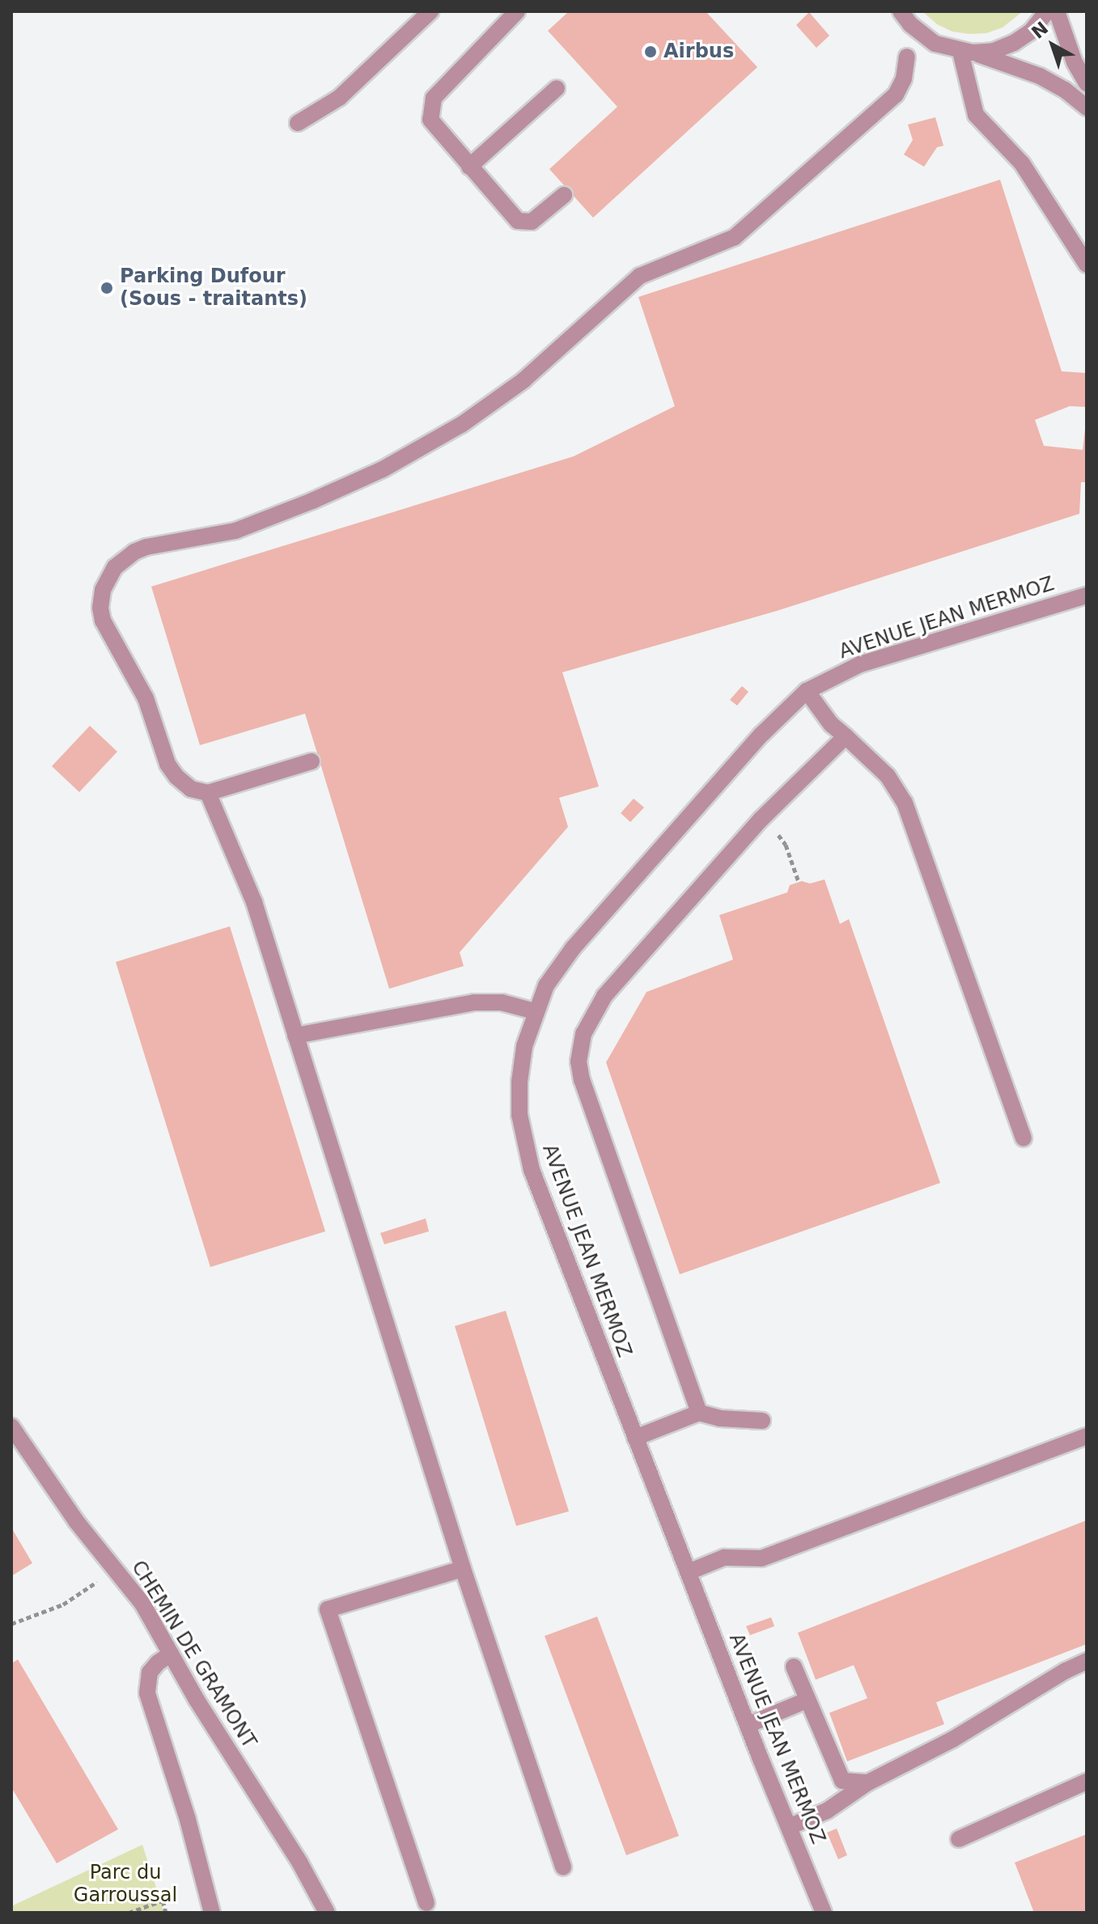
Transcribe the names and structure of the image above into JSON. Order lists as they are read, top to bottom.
{
  "streets": {
    "street": ["AVENUE JEAN MERMOZ", "CHEMIN DE GRAMONT"]
  },
  "parks": ["Parc du Garroussal"],
  "places": ["Airbus", "Parking Dufour (Sous - traitants)"],
  "north": "top left"
}
